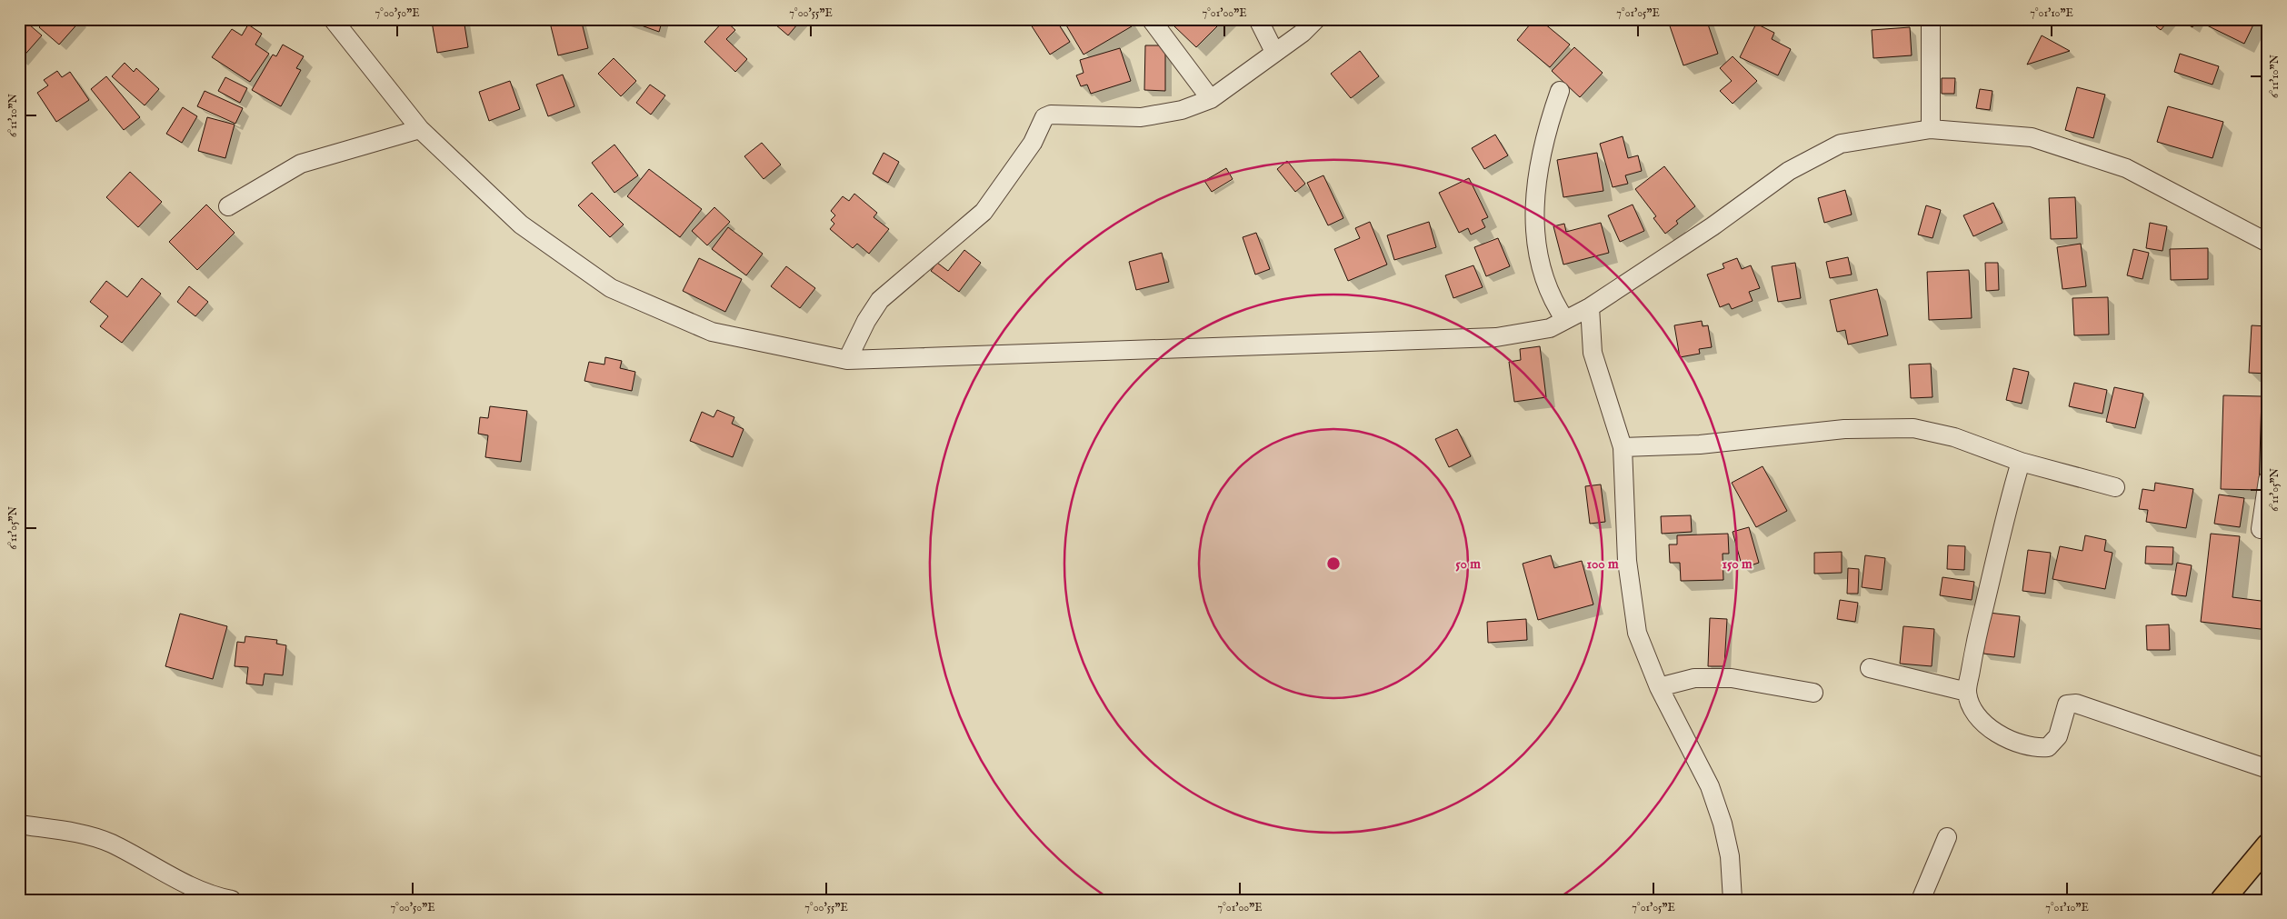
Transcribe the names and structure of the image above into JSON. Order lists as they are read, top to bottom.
{
  "coordinates": [
    "7°00'50\"E",
    "7°00'55\"E",
    "7°01'00\"E",
    "7°01'05\"E",
    "7°01'10\"E",
    "6°11'10\"N",
    "6°11'05\"N"
  ],
  "rings": ["50 m", "100 m", "150 m"]
}
